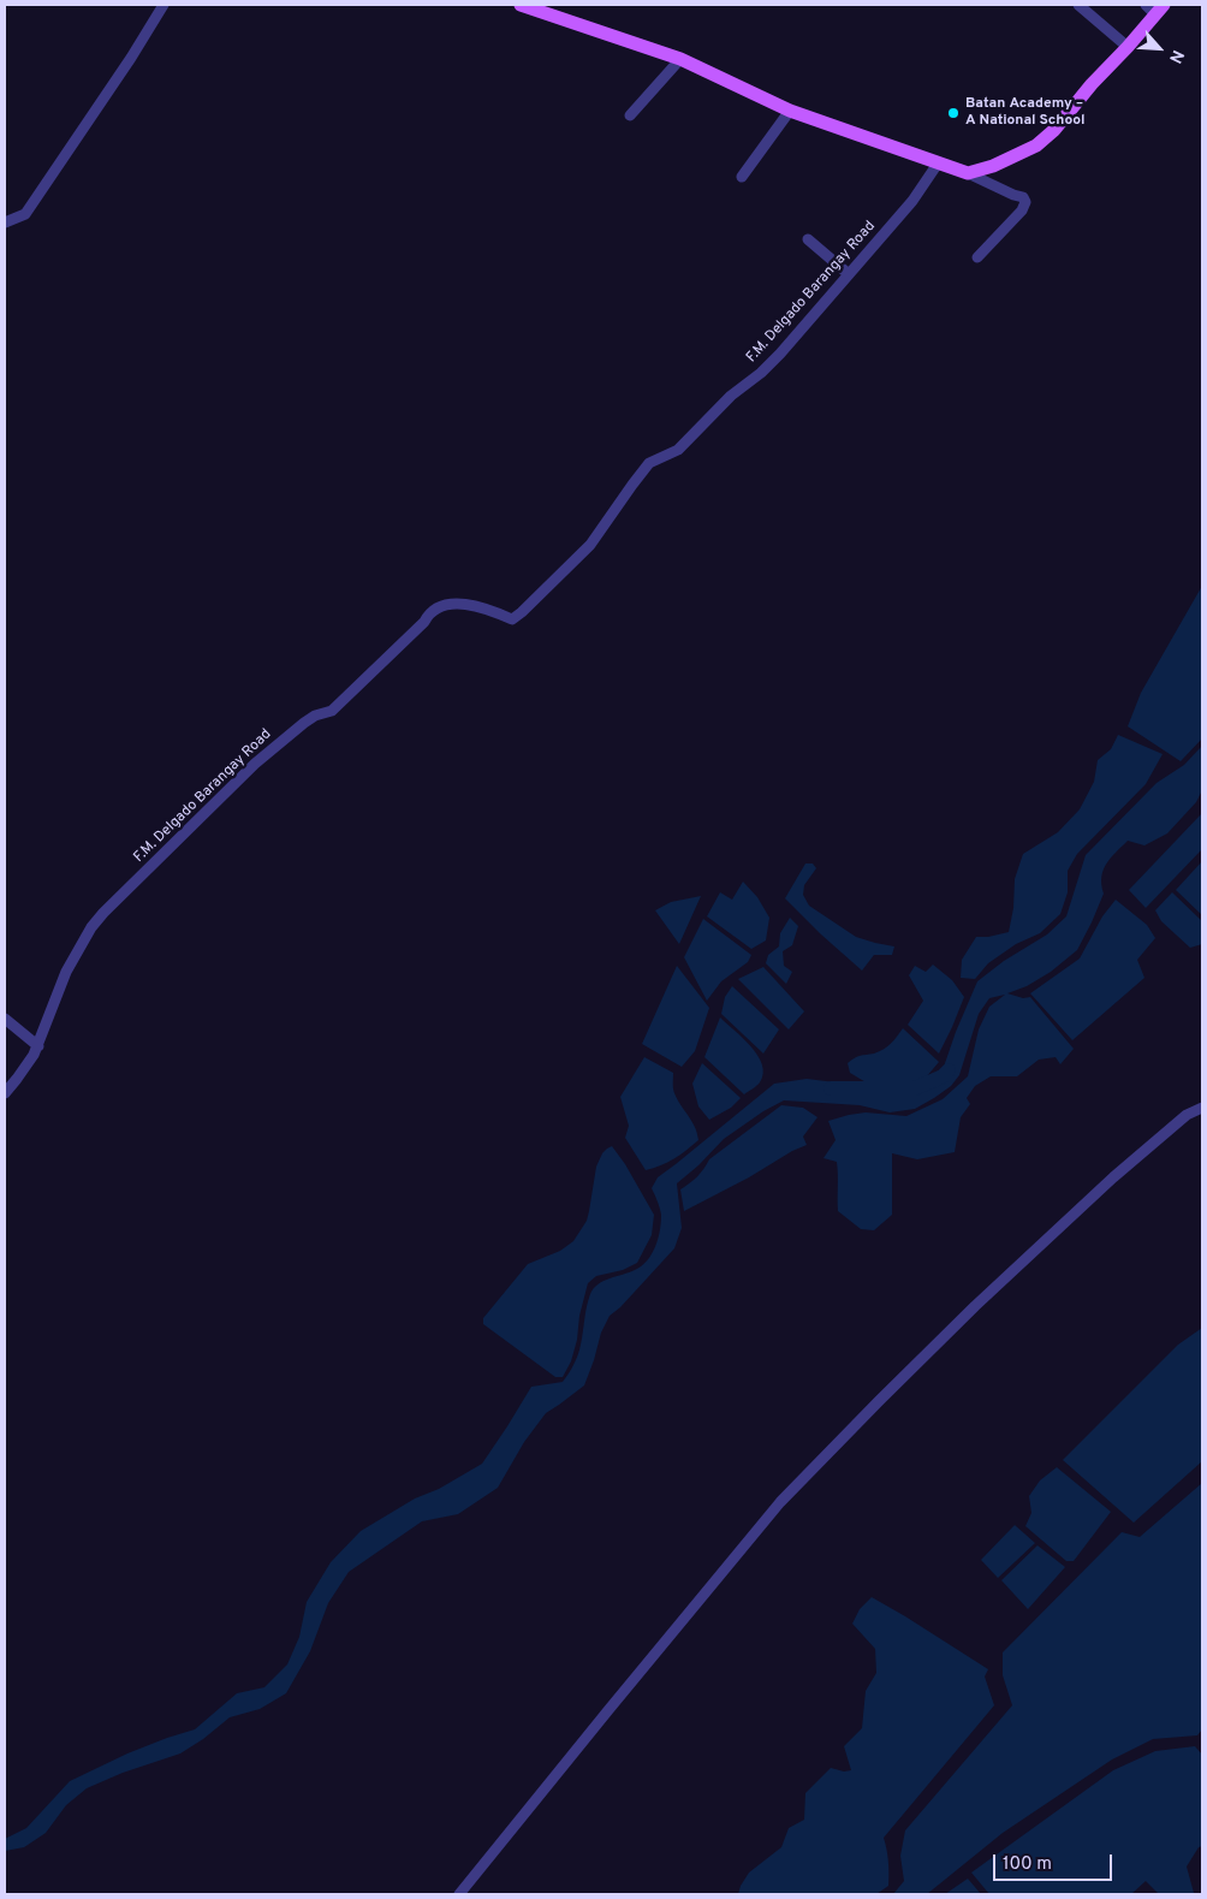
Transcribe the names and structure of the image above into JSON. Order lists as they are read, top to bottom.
{
  "streets": {
    "street": ["F.M. Delgado Barangay Road"]
  },
  "places": ["Batan Academy – A National School"],
  "scale_bar": "100 m",
  "north": "bottom right"
}
